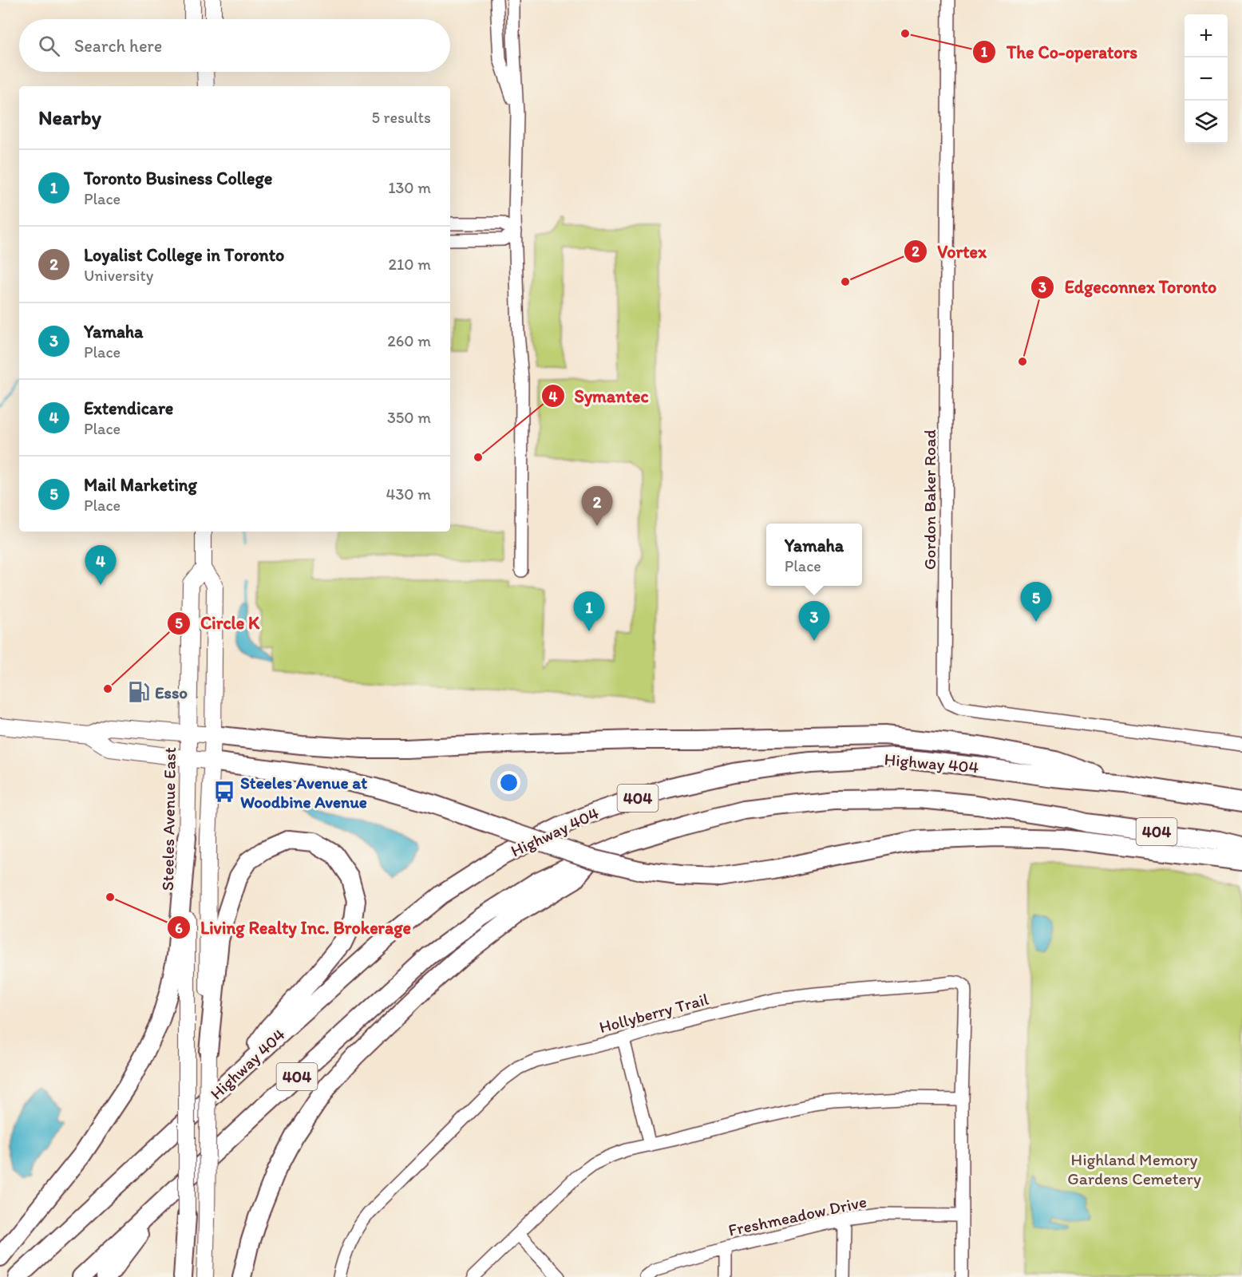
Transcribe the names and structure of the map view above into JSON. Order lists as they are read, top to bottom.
{
  "streets": {
    "highway": ["Highway 404", "404"],
    "main road": ["Steeles Avenue East"],
    "street": ["Gordon Baker Road", "Hollyberry Trail", "Freshmeadow Drive"]
  },
  "crossings": [
    ["Hollyberry Trail", "Freshmeadow Drive"]
  ],
  "parks": ["Highland Memory Gardens Cemetery"],
  "places": {
    "other": [
      "The Co-operators",
      "Vortex",
      "Edgeconnex Toronto",
      "Symantec",
      "Circle K",
      "Living Realty Inc. Brokerage"
    ],
    "fuel station": ["Esso"],
    "bus stop": ["Steeles Avenue at Woodbine Avenue"]
  },
  "page": {
    "map_buttons": ["+", "−"],
    "search": "Search here",
    "heading": ["Nearby", "5 results"],
    "list": [
      {
        "mark": "1",
        "name": "Toronto Business College",
        "note": "Place",
        "value": "130 m"
      },
      {
        "mark": "2",
        "name": "Loyalist College in Toronto",
        "note": "University",
        "value": "210 m"
      },
      {
        "mark": "3",
        "name": "Yamaha",
        "note": "Place",
        "value": "260 m"
      },
      {
        "mark": "4",
        "name": "Extendicare",
        "note": "Place",
        "value": "350 m"
      },
      {
        "mark": "5",
        "name": "Mail Marketing",
        "note": "Place",
        "value": "430 m"
      }
    ],
    "pins": [
      "2",
      "4",
      "5",
      "1",
      "3"
    ],
    "popup": ["Yamaha", "Place"]
  }
}
